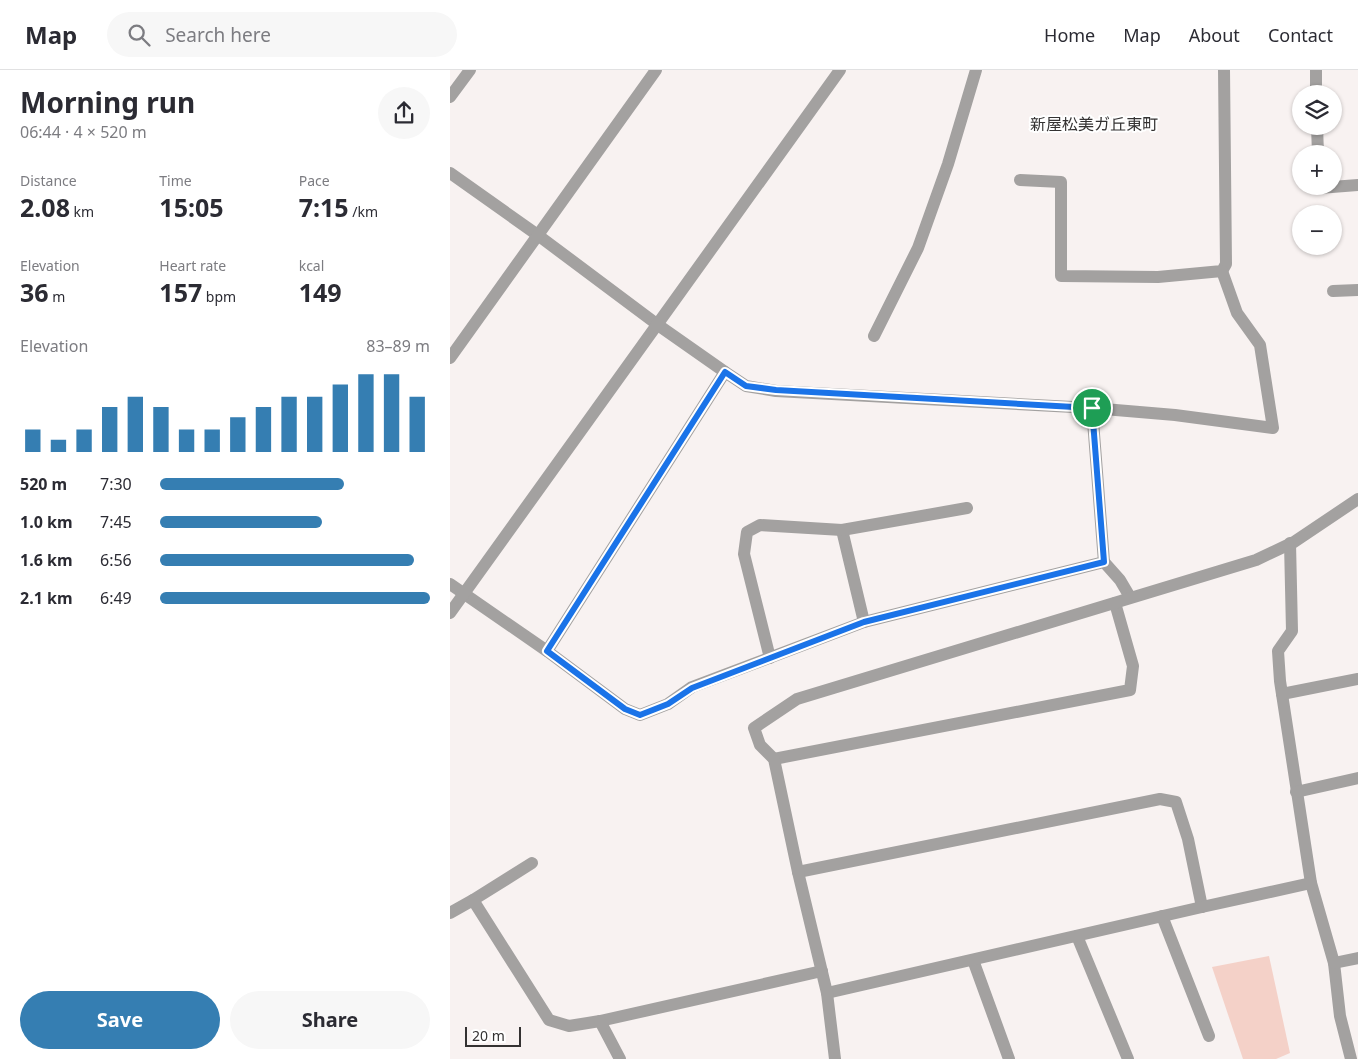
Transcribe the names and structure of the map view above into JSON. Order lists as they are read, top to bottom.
{
  "districts": ["新屋松美ガ丘東町"],
  "scale_bar": "20 m",
  "page": {
    "header": "Map",
    "search": "Search here",
    "nav": [
      "Home",
      "Map",
      "About",
      "Contact"
    ],
    "heading": ["Morning run", "06:44 · 4 × 520 m"],
    "map_buttons": ["+", "−"],
    "stats": [
      ["Distance", "2.08 km"],
      ["Time", "15:05"],
      ["Pace", "7:15 /km"],
      ["Elevation", "36 m"],
      ["Heart rate", "157 bpm"],
      ["kcal", "149"]
    ],
    "chart": ["Elevation", "83–89 m"],
    "list": [
      {
        "name": "520 m",
        "note": "7:30"
      },
      {
        "name": "1.0 km",
        "note": "7:45"
      },
      {
        "name": "1.6 km",
        "note": "6:56"
      },
      {
        "name": "2.1 km",
        "note": "6:49"
      }
    ],
    "buttons": ["Save", "Share"],
    "scale": "20 m"
  }
}
